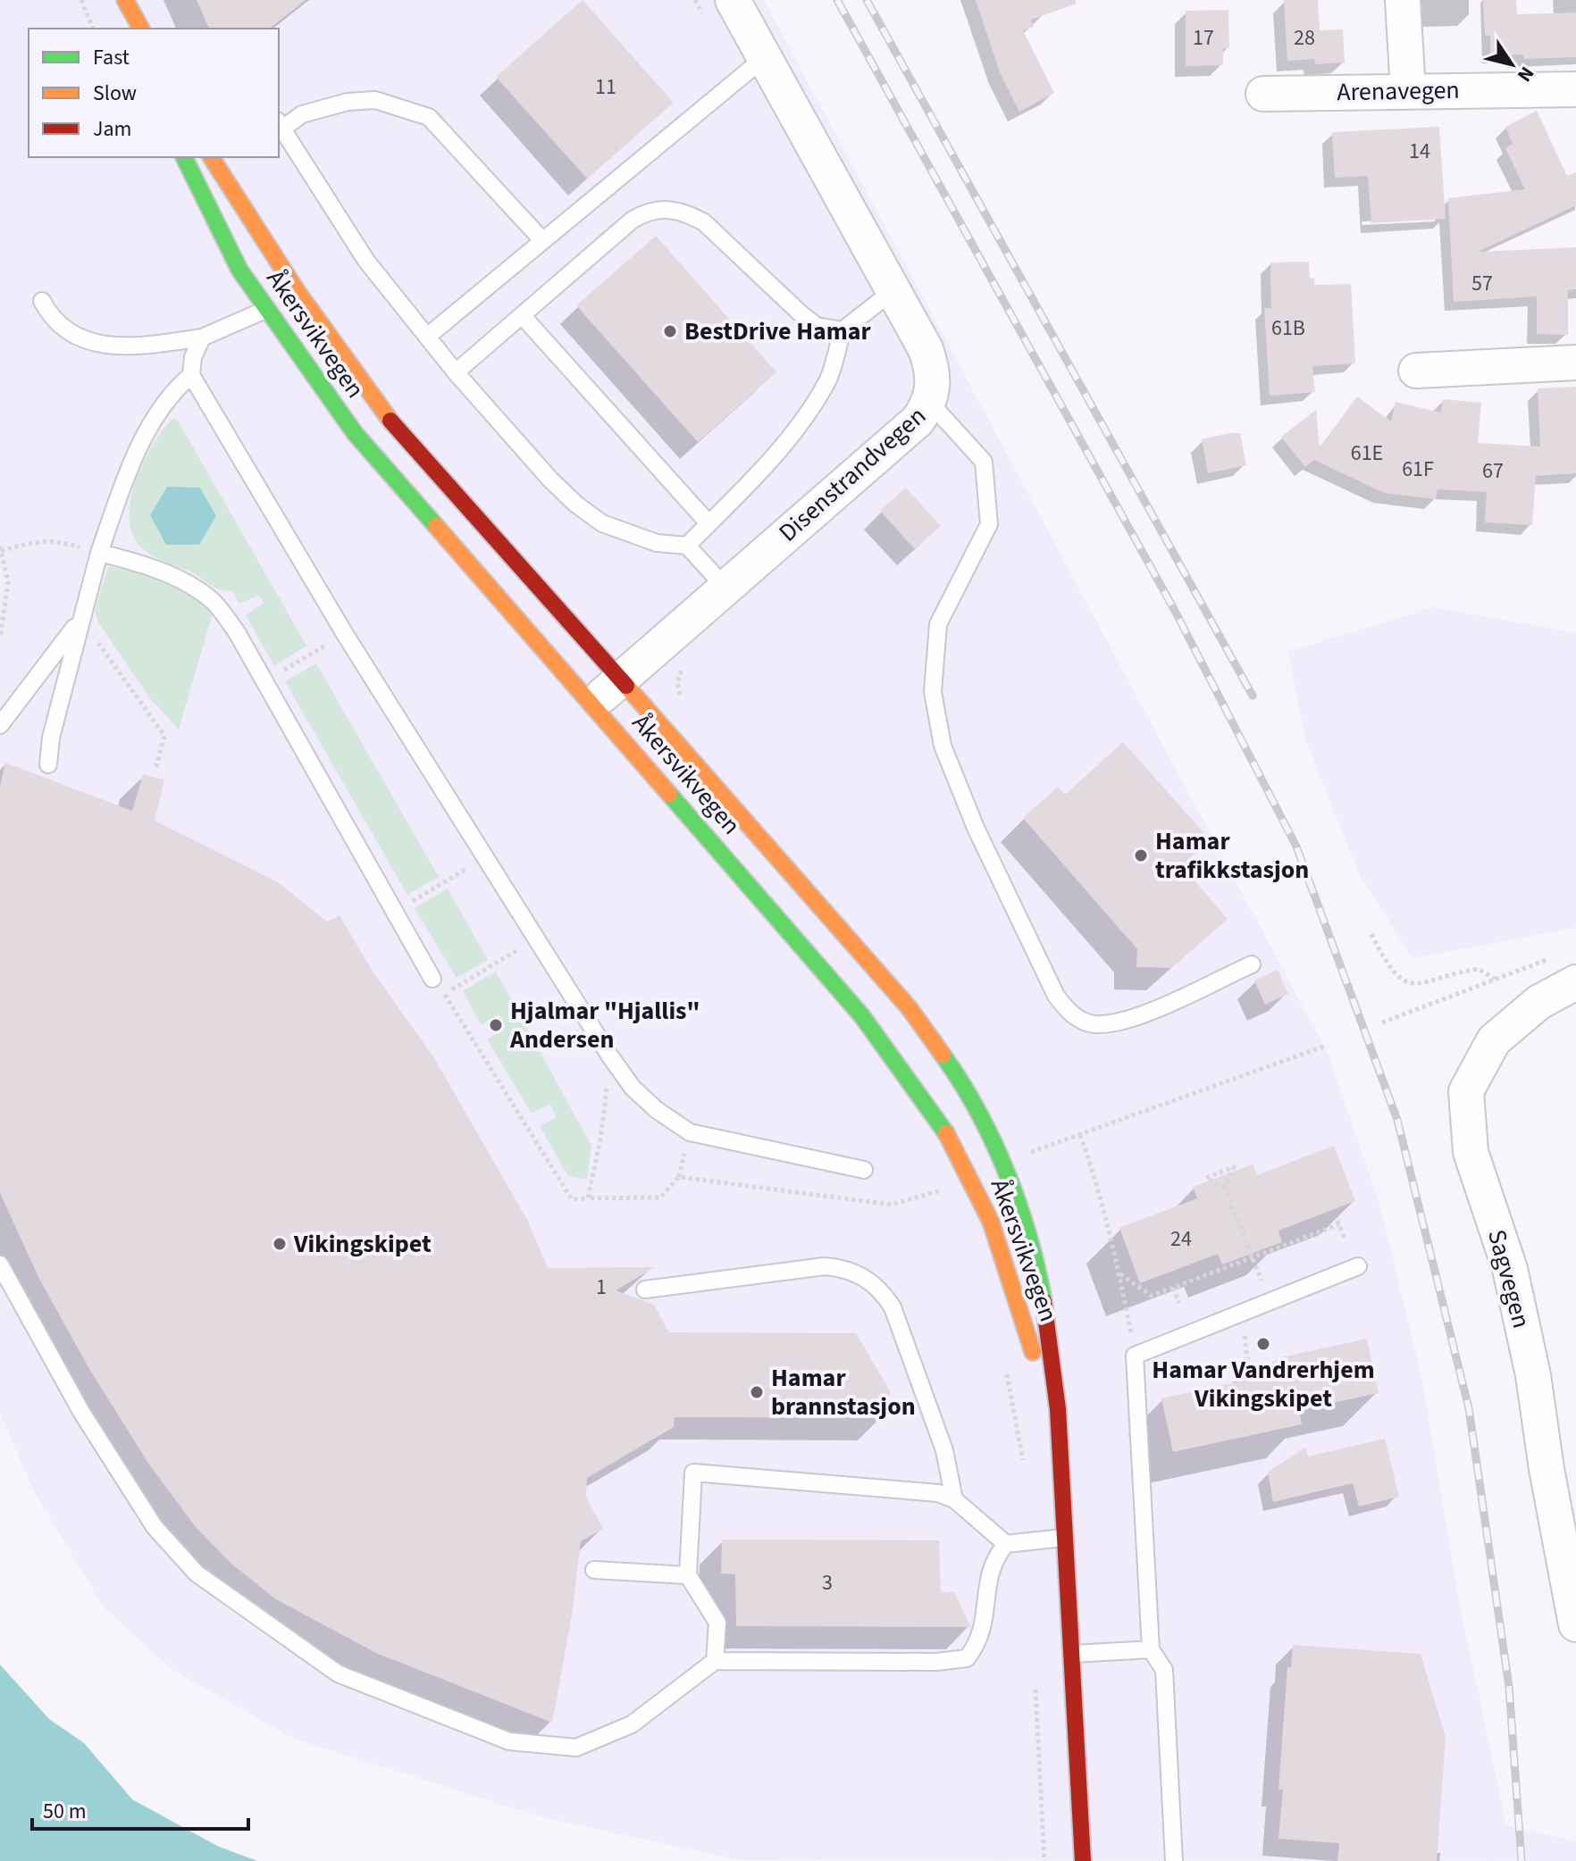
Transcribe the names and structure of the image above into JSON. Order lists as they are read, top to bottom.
{
  "streets": {
    "street": [
      "Arenavegen",
      "Åkersvikvegen",
      "Disenstrandvegen",
      "Sagvegen"
    ]
  },
  "crossings": [
    ["Åkersvikvegen", "Disenstrandvegen"]
  ],
  "places": [
    "BestDrive Hamar",
    "Hamar trafikkstasjon",
    "Hjalmar \"Hjallis\" Andersen",
    "Vikingskipet",
    "Hamar Vandrerhjem Vikingskipet",
    "Hamar brannstasjon"
  ],
  "house_numbers": [
    "17",
    "28",
    "11",
    "14",
    "57",
    "61B",
    "61E",
    "61F",
    "67",
    "24",
    "1",
    "3"
  ],
  "legend": ["Fast", "Slow", "Jam"],
  "scale_bar": "50 m",
  "north": "bottom right"
}
